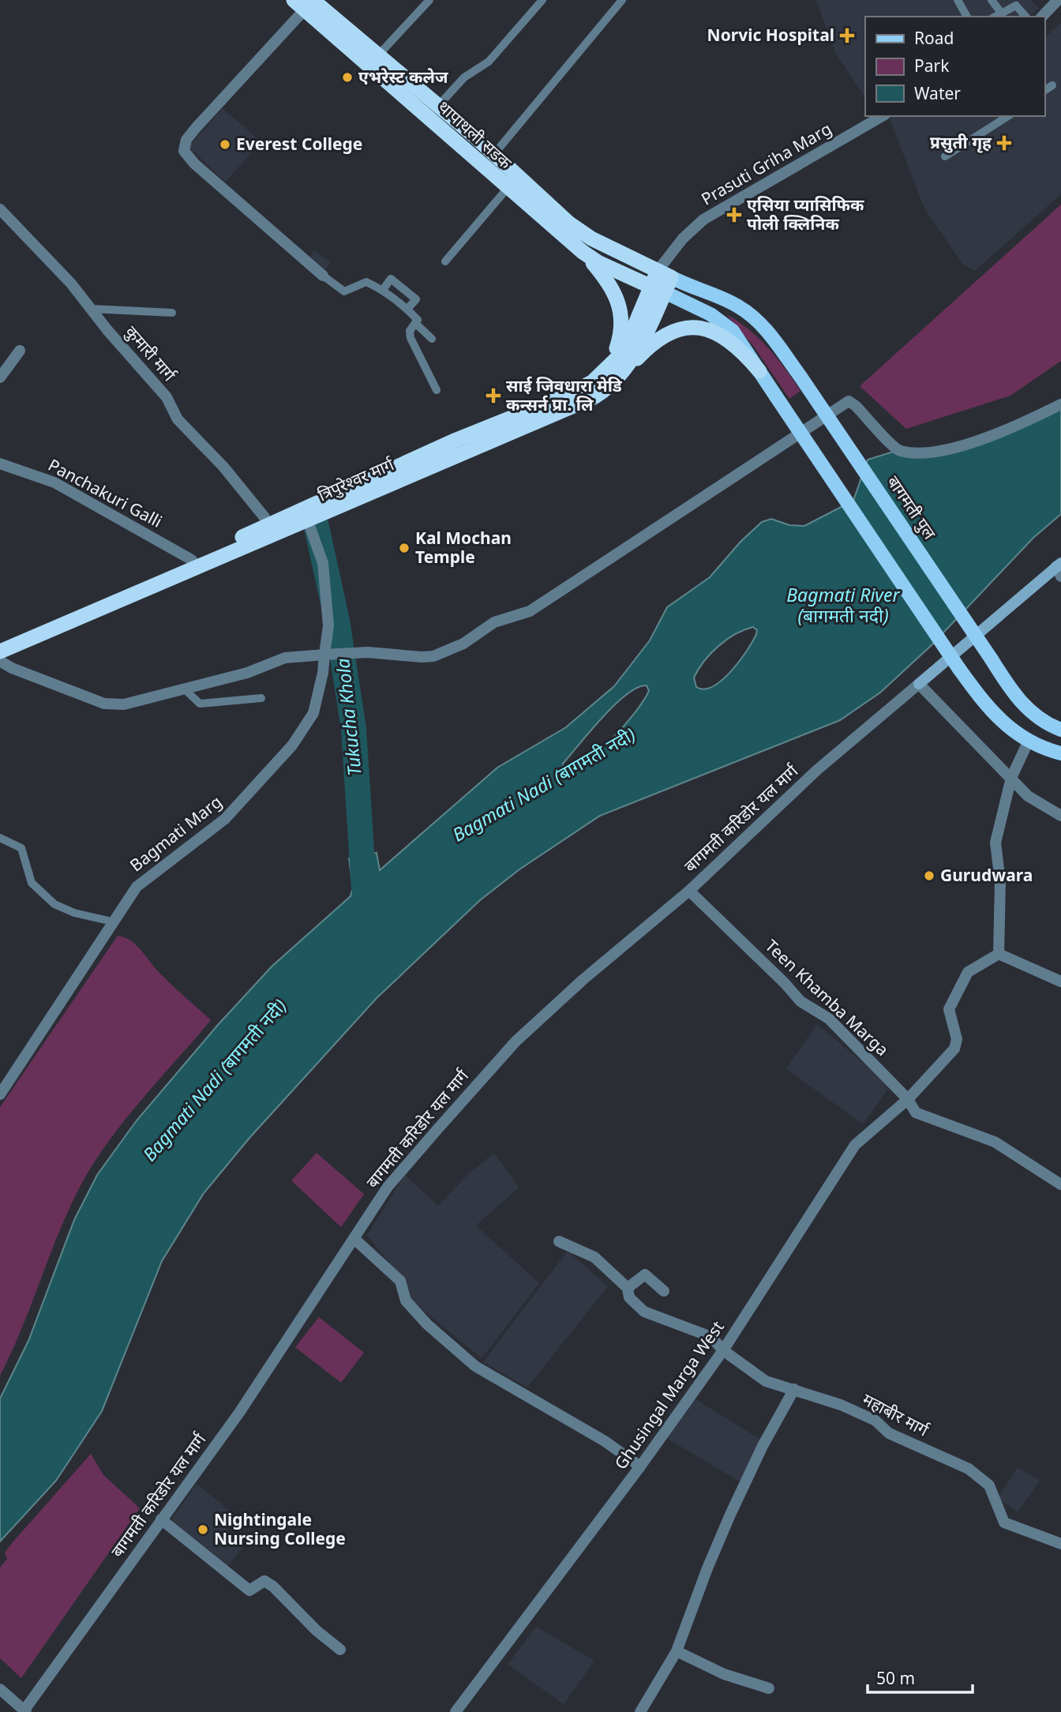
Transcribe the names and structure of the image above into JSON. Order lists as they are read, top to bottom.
{
  "streets": {
    "highway": ["थापाथली सडक", "त्रिपुरेश्वर मार्ग"],
    "main road": ["बागमती पुल"],
    "street": [
      "Prasuti Griha Marg",
      "कुमारी मार्ग",
      "Panchakuri Galli",
      "बागमती करिडोर यल मार्ग",
      "Bagmati Marg",
      "Teen Khamba Marga",
      "Ghusingal Marga West",
      "महाबीर मार्ग"
    ]
  },
  "crossings": [
    ["Prasuti Griha Marg", "त्रिपुरेश्वर मार्ग"],
    ["Prasuti Griha Marg", "बागमती पुल"],
    ["कुमारी मार्ग", "त्रिपुरेश्वर मार्ग"],
    ["त्रिपुरेश्वर मार्ग", "Panchakuri Galli"],
    ["त्रिपुरेश्वर मार्ग", "बागमती पुल"],
    ["त्रिपुरेश्वर मार्ग", "Bagmati Marg"],
    ["बागमती करिडोर यल मार्ग", "Teen Khamba Marga"],
    ["Teen Khamba Marga", "Ghusingal Marga West"],
    ["Ghusingal Marga West", "महाबीर मार्ग"]
  ],
  "water": ["Bagmati River (बागमती नदी)", "Tukucha Khola", "Bagmati Nadi (बागमती नदी)"],
  "places": {
    "health": [
      "Norvic Hospital",
      "प्रसुती गृह",
      "एसिया प्यासिफिक पोली क्लिनिक",
      "साई जिवधारा मेडि कन्सर्न प्रा. लि"
    ],
    "other": [
      "एभरेस्ट कलेज",
      "Everest College",
      "Kal Mochan Temple",
      "Gurudwara",
      "Nightingale Nursing College"
    ]
  },
  "legend": ["Road", "Park", "Water"],
  "scale_bar": "50 m"
}
